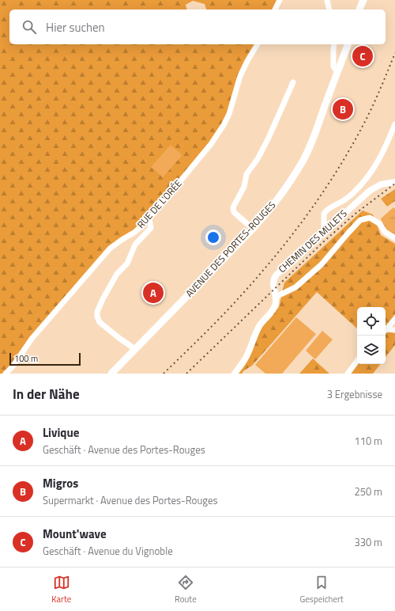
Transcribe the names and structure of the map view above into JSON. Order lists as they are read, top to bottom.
{
  "streets": {
    "main road": ["AVENUE DES PORTES-ROUGES"],
    "street": ["RUE DE L'ORÉE", "CHEMIN DES MULETS"]
  },
  "scale_bar": "100 m",
  "page": {
    "search": "Hier suchen",
    "pins": ["C", "B", "A"],
    "scale": "100 m",
    "heading": ["In der Nähe", "3 Ergebnisse"],
    "list": [
      {
        "mark": "A",
        "name": "Livique",
        "note": "Geschäft · Avenue des Portes-Rouges",
        "value": "110 m"
      },
      {
        "mark": "B",
        "name": "Migros",
        "note": "Supermarkt · Avenue des Portes-Rouges",
        "value": "250 m"
      },
      {
        "mark": "C",
        "name": "Mount'wave",
        "note": "Geschäft · Avenue du Vignoble",
        "value": "330 m"
      }
    ],
    "nav": ["Karte", "Route", "Gespeichert"]
  }
}
